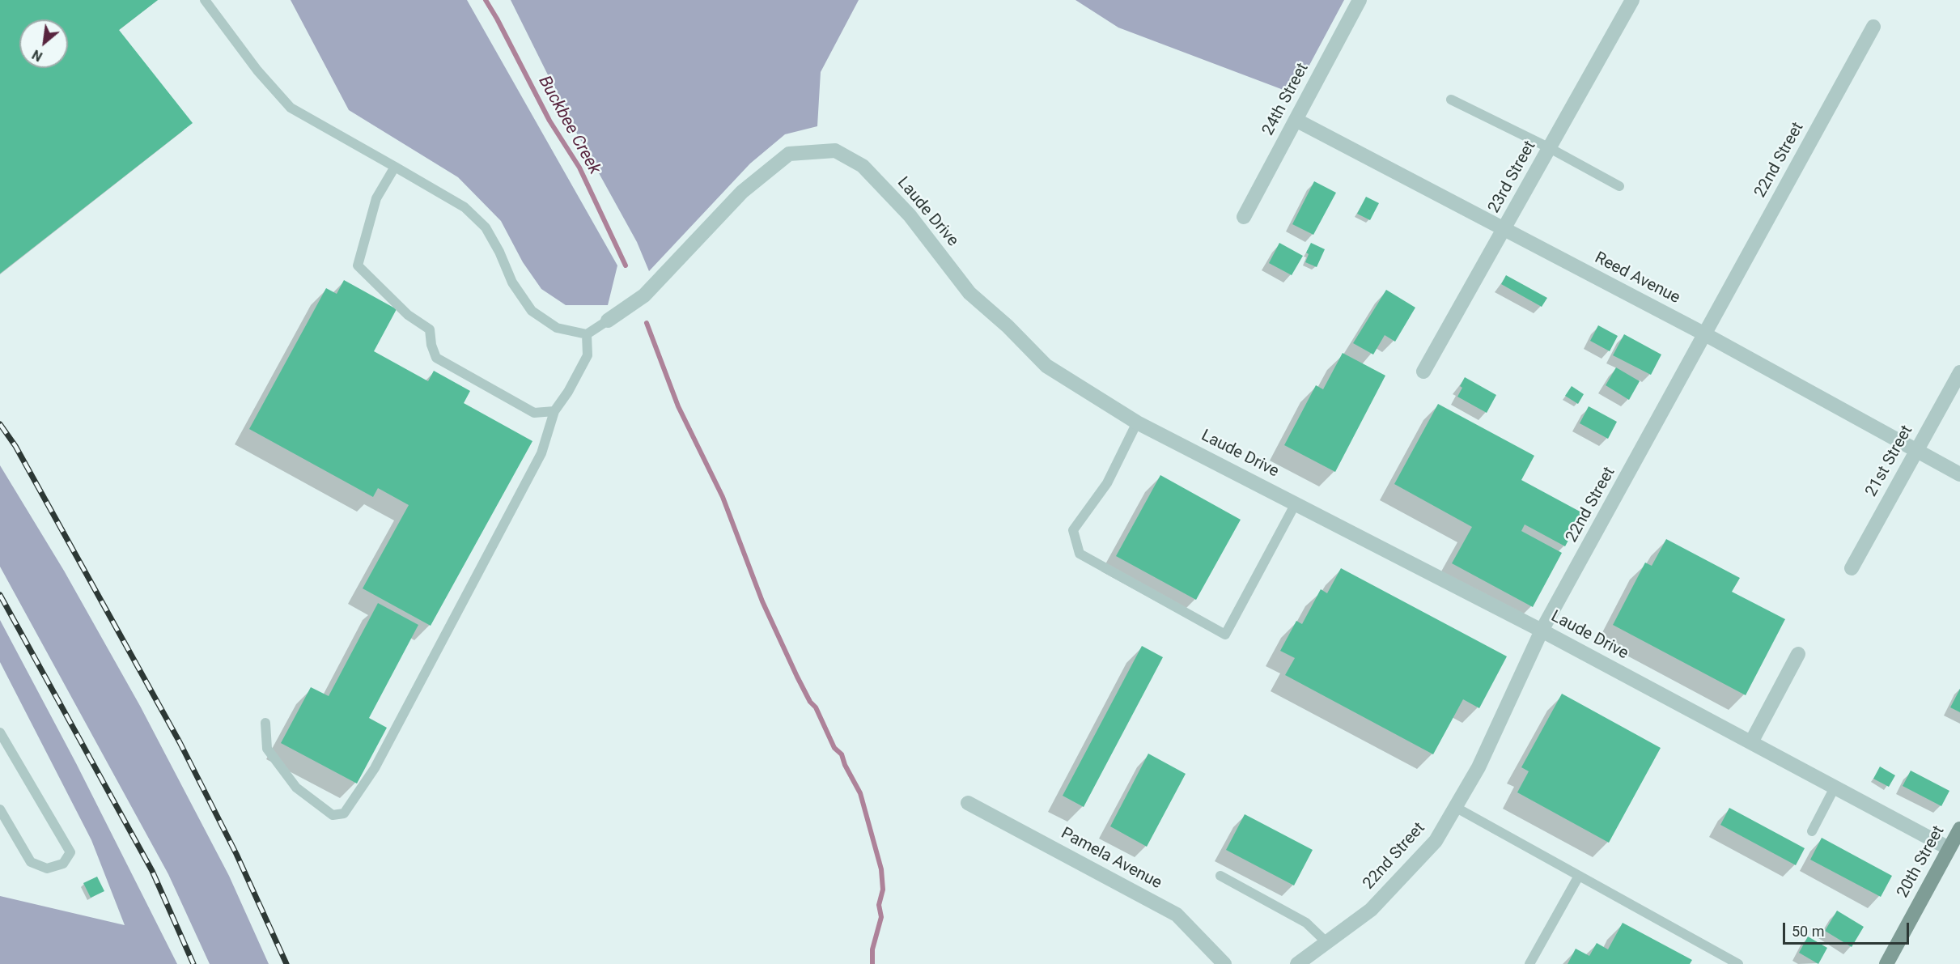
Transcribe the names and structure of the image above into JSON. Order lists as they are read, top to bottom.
{
  "streets": {
    "street": [
      "24th Street",
      "22nd Street",
      "23rd Street",
      "Laude Drive",
      "Reed Avenue",
      "21st Street",
      "Pamela Avenue",
      "20th Street"
    ]
  },
  "crossings": [
    ["24th Street", "Reed Avenue"],
    ["22nd Street", "Laude Drive"],
    ["22nd Street", "Reed Avenue"],
    ["23rd Street", "Reed Avenue"],
    ["Laude Drive", "20th Street"],
    ["Reed Avenue", "21st Street"]
  ],
  "water": ["Buckbee Creek"],
  "scale_bar": "50 m",
  "north": "bottom left"
}
